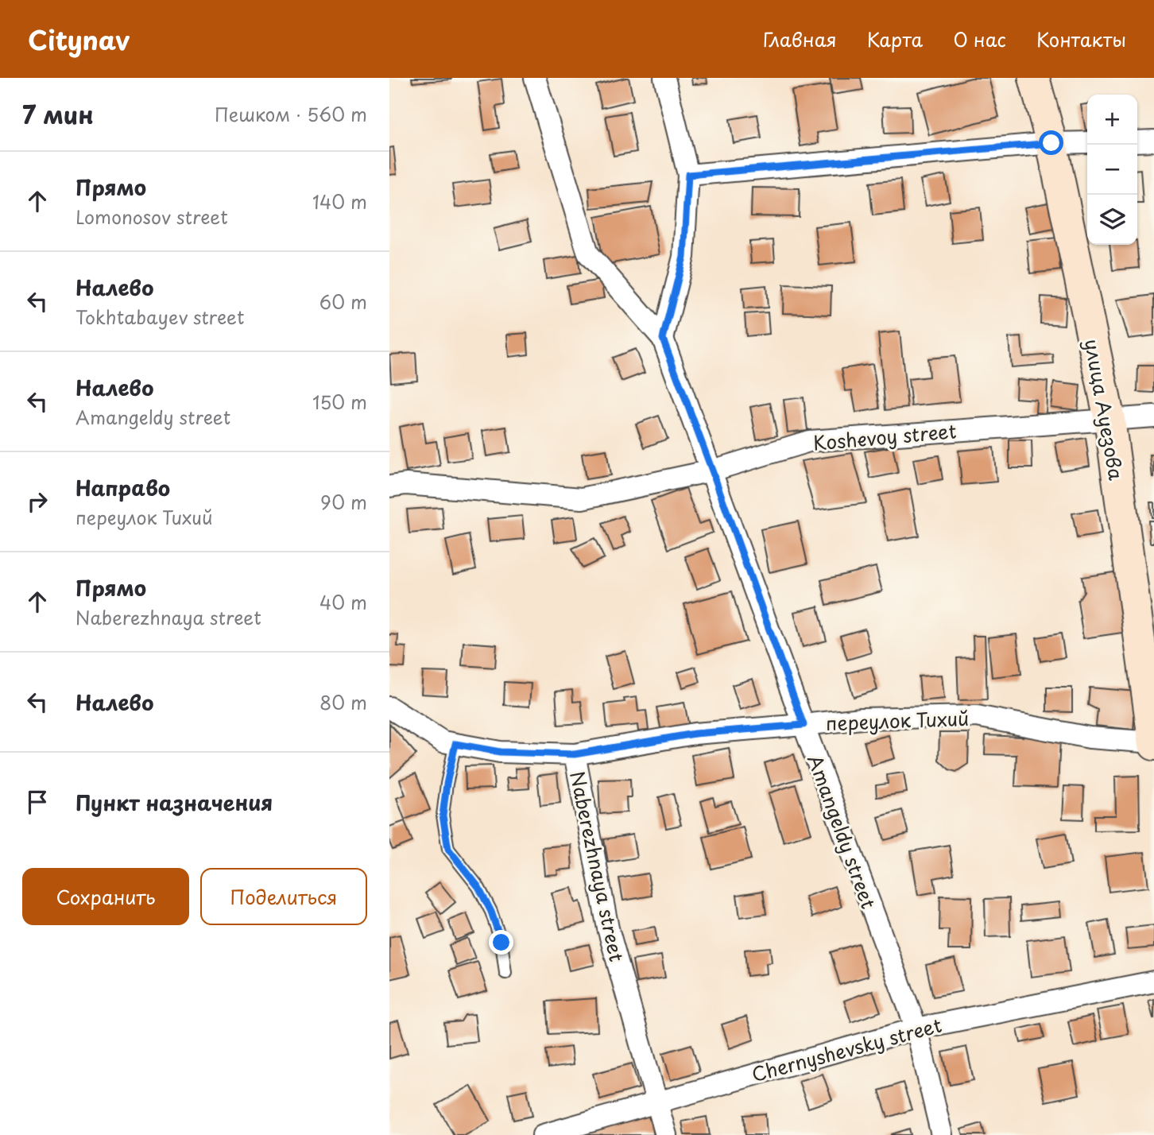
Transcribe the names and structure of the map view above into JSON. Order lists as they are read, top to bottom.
{
  "streets": {
    "street": [
      "улица Ауезова",
      "Koshevoy street",
      "переулок Тихий",
      "Amangeldy street",
      "Naberezhnaya street",
      "Chernyshevsky street"
    ]
  },
  "crossings": [
    ["улица Ауезова", "Koshevoy street"],
    ["улица Ауезова", "переулок Тихий"],
    ["Koshevoy street", "Amangeldy street"],
    ["переулок Тихий", "Amangeldy street"],
    ["переулок Тихий", "Naberezhnaya street"],
    ["Amangeldy street", "Chernyshevsky street"],
    ["Naberezhnaya street", "Chernyshevsky street"]
  ],
  "page": {
    "header": "Citynav",
    "nav": [
      "Главная",
      "Карта",
      "О нас",
      "Контакты"
    ],
    "heading": ["7 мин", "Пешком · 560 m"],
    "map_buttons": ["+", "−"],
    "list": [
      ["Прямо", "Lomonosov street", "140 m"],
      ["Налево", "Tokhtabayev street", "60 m"],
      ["Налево", "Amangeldy street", "150 m"],
      ["Направо", "переулок Тихий", "90 m"],
      ["Прямо", "Naberezhnaya street", "40 m"],
      ["Налево", "80 m"],
      "Пункт назначения"
    ],
    "buttons": ["Сохранить", "Поделиться"]
  }
}
